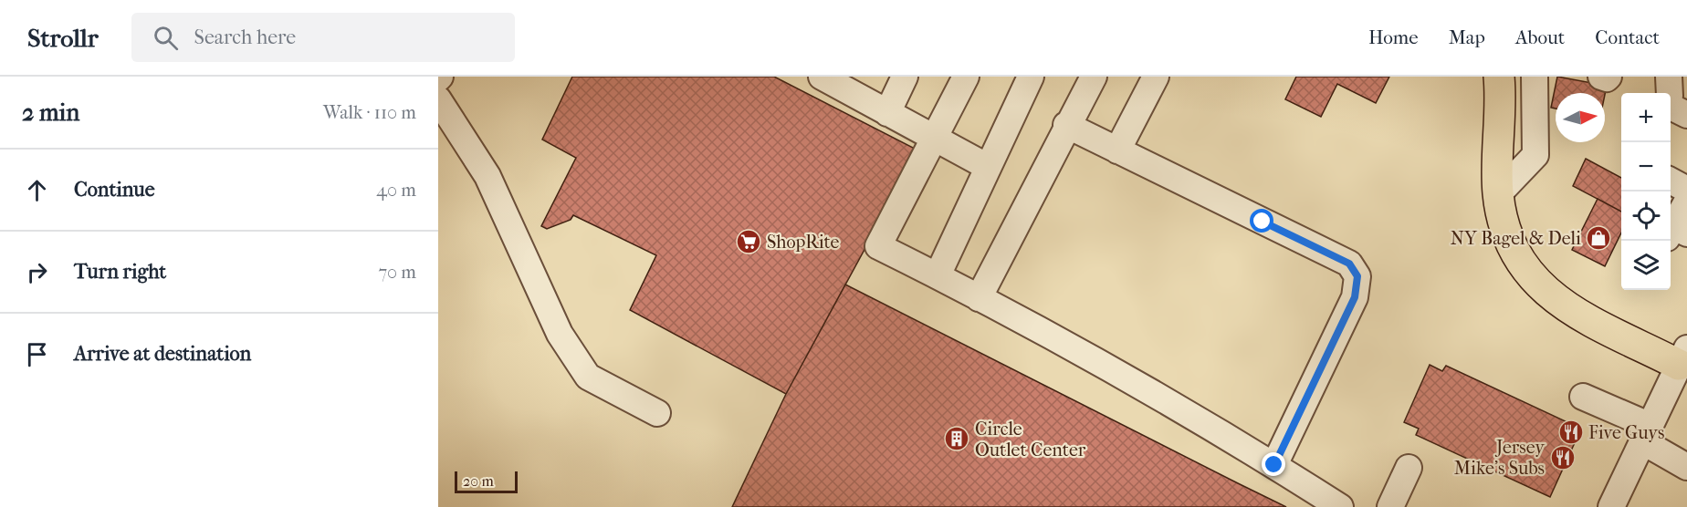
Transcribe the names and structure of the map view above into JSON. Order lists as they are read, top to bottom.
{
  "places": {
    "shop": ["NY Bagel & Deli"],
    "supermarket": ["ShopRite"],
    "restaurant": ["Five Guys", "Jersey Mike's Subs"],
    "building": ["Circle Outlet Center"]
  },
  "scale_bar": "20 m",
  "north": "right",
  "page": {
    "header": "Strollr",
    "search": "Search here",
    "nav": [
      "Home",
      "Map",
      "About",
      "Contact"
    ],
    "heading": ["2 min", "Walk · 110 m"],
    "map_buttons": ["+", "−"],
    "list": [
      ["Continue", "40 m"],
      ["Turn right", "70 m"],
      "Arrive at destination"
    ],
    "scale": "20 m"
  }
}
